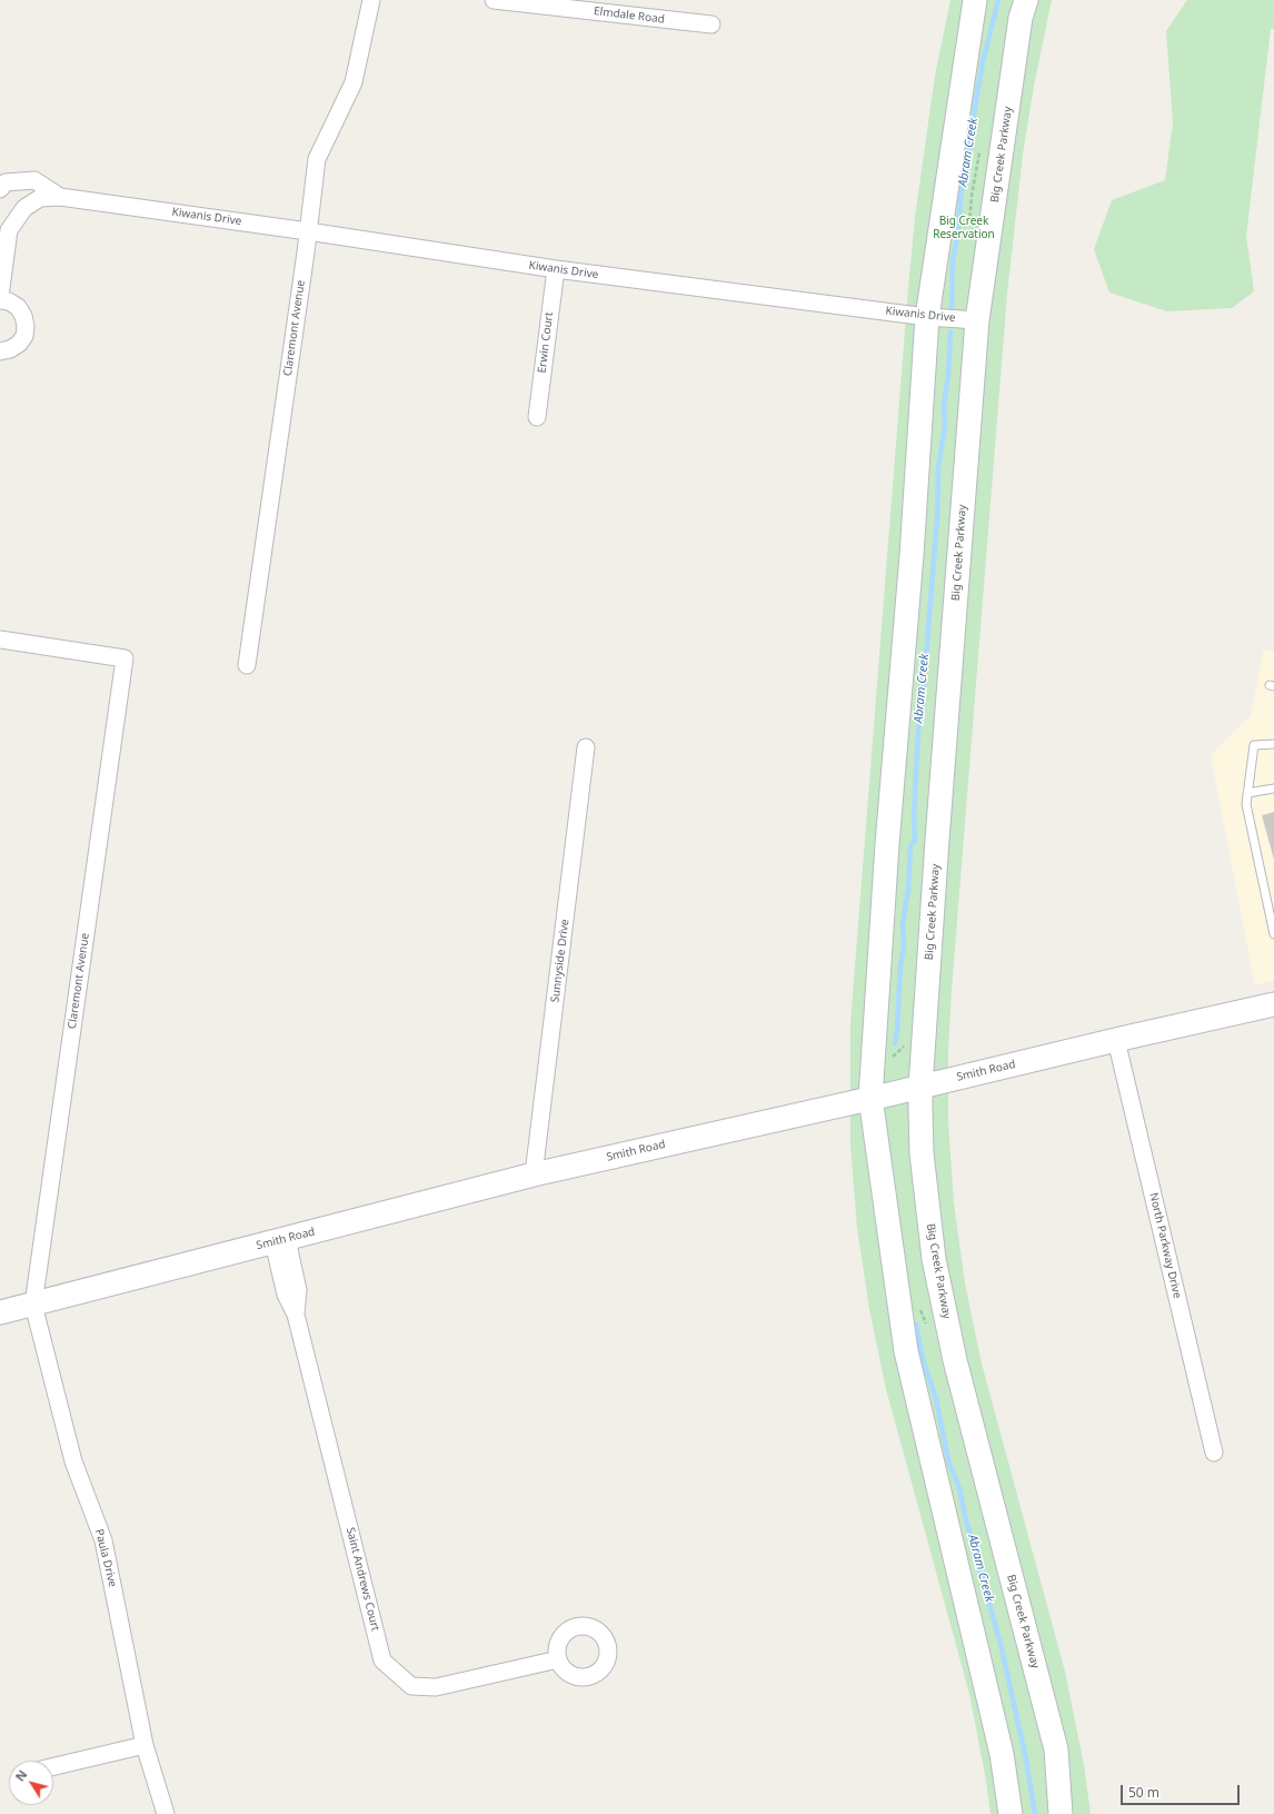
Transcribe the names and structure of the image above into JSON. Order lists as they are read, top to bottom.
{
  "streets": {
    "street": [
      "Elmdale Road",
      "Big Creek Parkway",
      "Kiwanis Drive",
      "Claremont Avenue",
      "Erwin Court",
      "Sunnyside Drive",
      "Smith Road",
      "North Parkway Drive",
      "Paula Drive",
      "Saint Andrews Court"
    ]
  },
  "crossings": [
    ["Big Creek Parkway", "Kiwanis Drive"],
    ["Big Creek Parkway", "Smith Road"],
    ["Kiwanis Drive", "Claremont Avenue"],
    ["Kiwanis Drive", "Erwin Court"],
    ["Claremont Avenue", "Smith Road"],
    ["Claremont Avenue", "Paula Drive"],
    ["Sunnyside Drive", "Smith Road"],
    ["Smith Road", "North Parkway Drive"],
    ["Smith Road", "Paula Drive"],
    ["Smith Road", "Saint Andrews Court"]
  ],
  "water": ["Abram Creek"],
  "parks": ["Big Creek Reservation"],
  "scale_bar": "50 m",
  "north": "top left"
}
